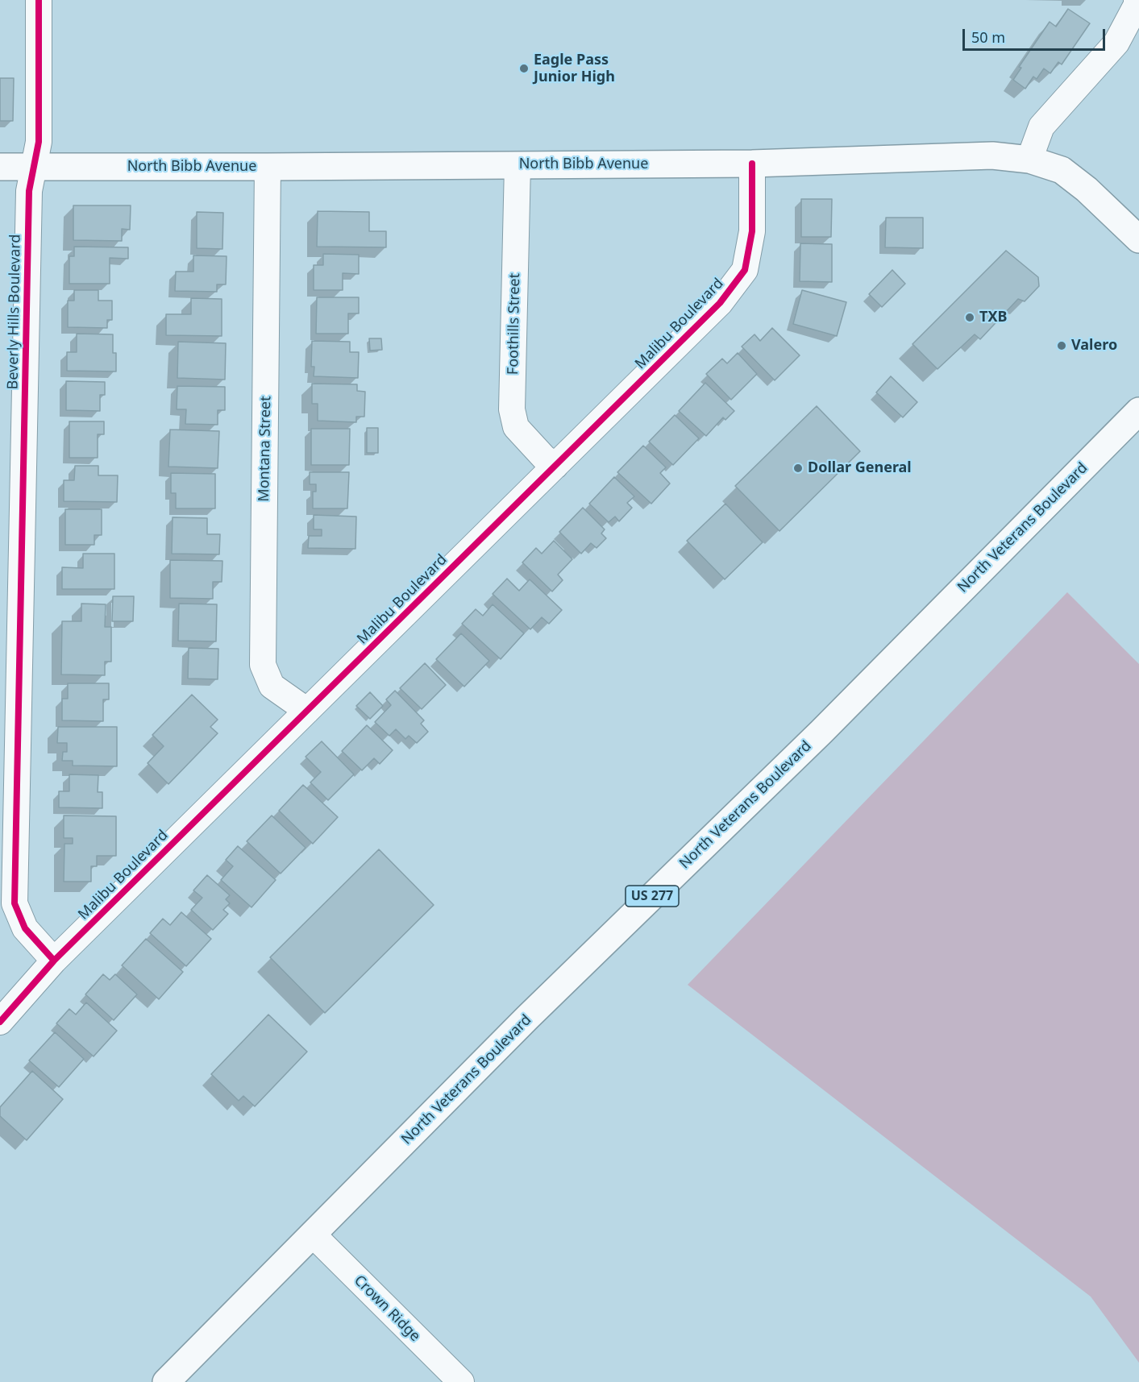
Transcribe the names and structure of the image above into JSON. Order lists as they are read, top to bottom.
{
  "streets": {
    "main road": ["North Bibb Avenue", "North Veterans Boulevard", "US 277"],
    "street": [
      "Beverly Hills Boulevard",
      "Foothills Street",
      "Malibu Boulevard",
      "Montana Street",
      "Crown Ridge"
    ]
  },
  "crossings": [
    ["North Bibb Avenue", "Beverly Hills Boulevard"],
    ["North Bibb Avenue", "Foothills Street"],
    ["North Bibb Avenue", "Malibu Boulevard"],
    ["North Bibb Avenue", "Montana Street"],
    ["Beverly Hills Boulevard", "Malibu Boulevard"],
    ["Foothills Street", "Malibu Boulevard"],
    ["Malibu Boulevard", "Montana Street"],
    ["North Veterans Boulevard", "Crown Ridge"]
  ],
  "places": [
    "Eagle Pass Junior High",
    "TXB",
    "Valero",
    "Dollar General"
  ],
  "scale_bar": "50 m"
}
